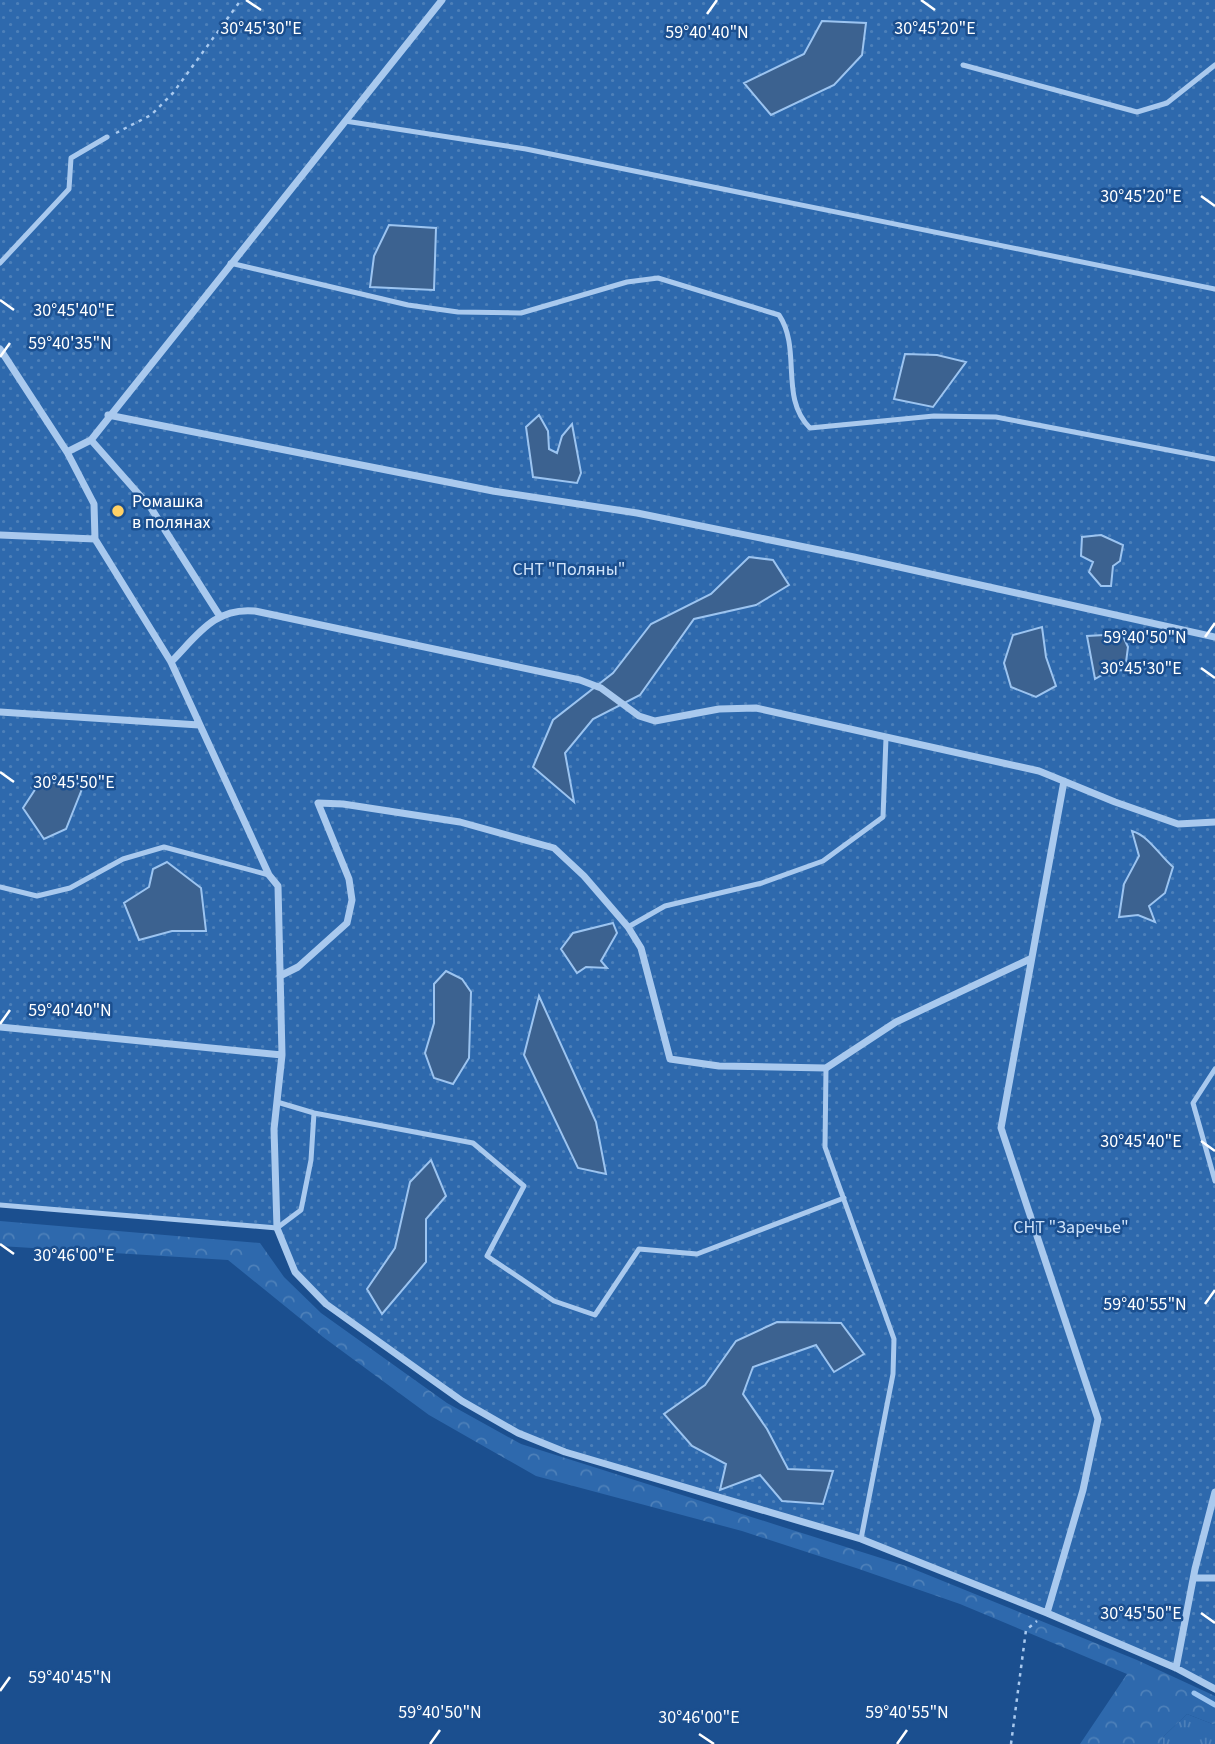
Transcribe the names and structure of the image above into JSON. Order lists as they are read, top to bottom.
{
  "parks": ["СНТ \"Поляны\"", "СНТ \"Заречье\""],
  "places": ["Ромашка в полянах"],
  "coordinates": [
    "30°45'30\"E",
    "30°45'20\"E",
    "59°40'40\"N",
    "30°45'40\"E",
    "59°40'35\"N",
    "59°40'50\"N",
    "30°45'50\"E",
    "30°46'00\"E",
    "59°40'55\"N",
    "59°40'45\"N"
  ]
}
